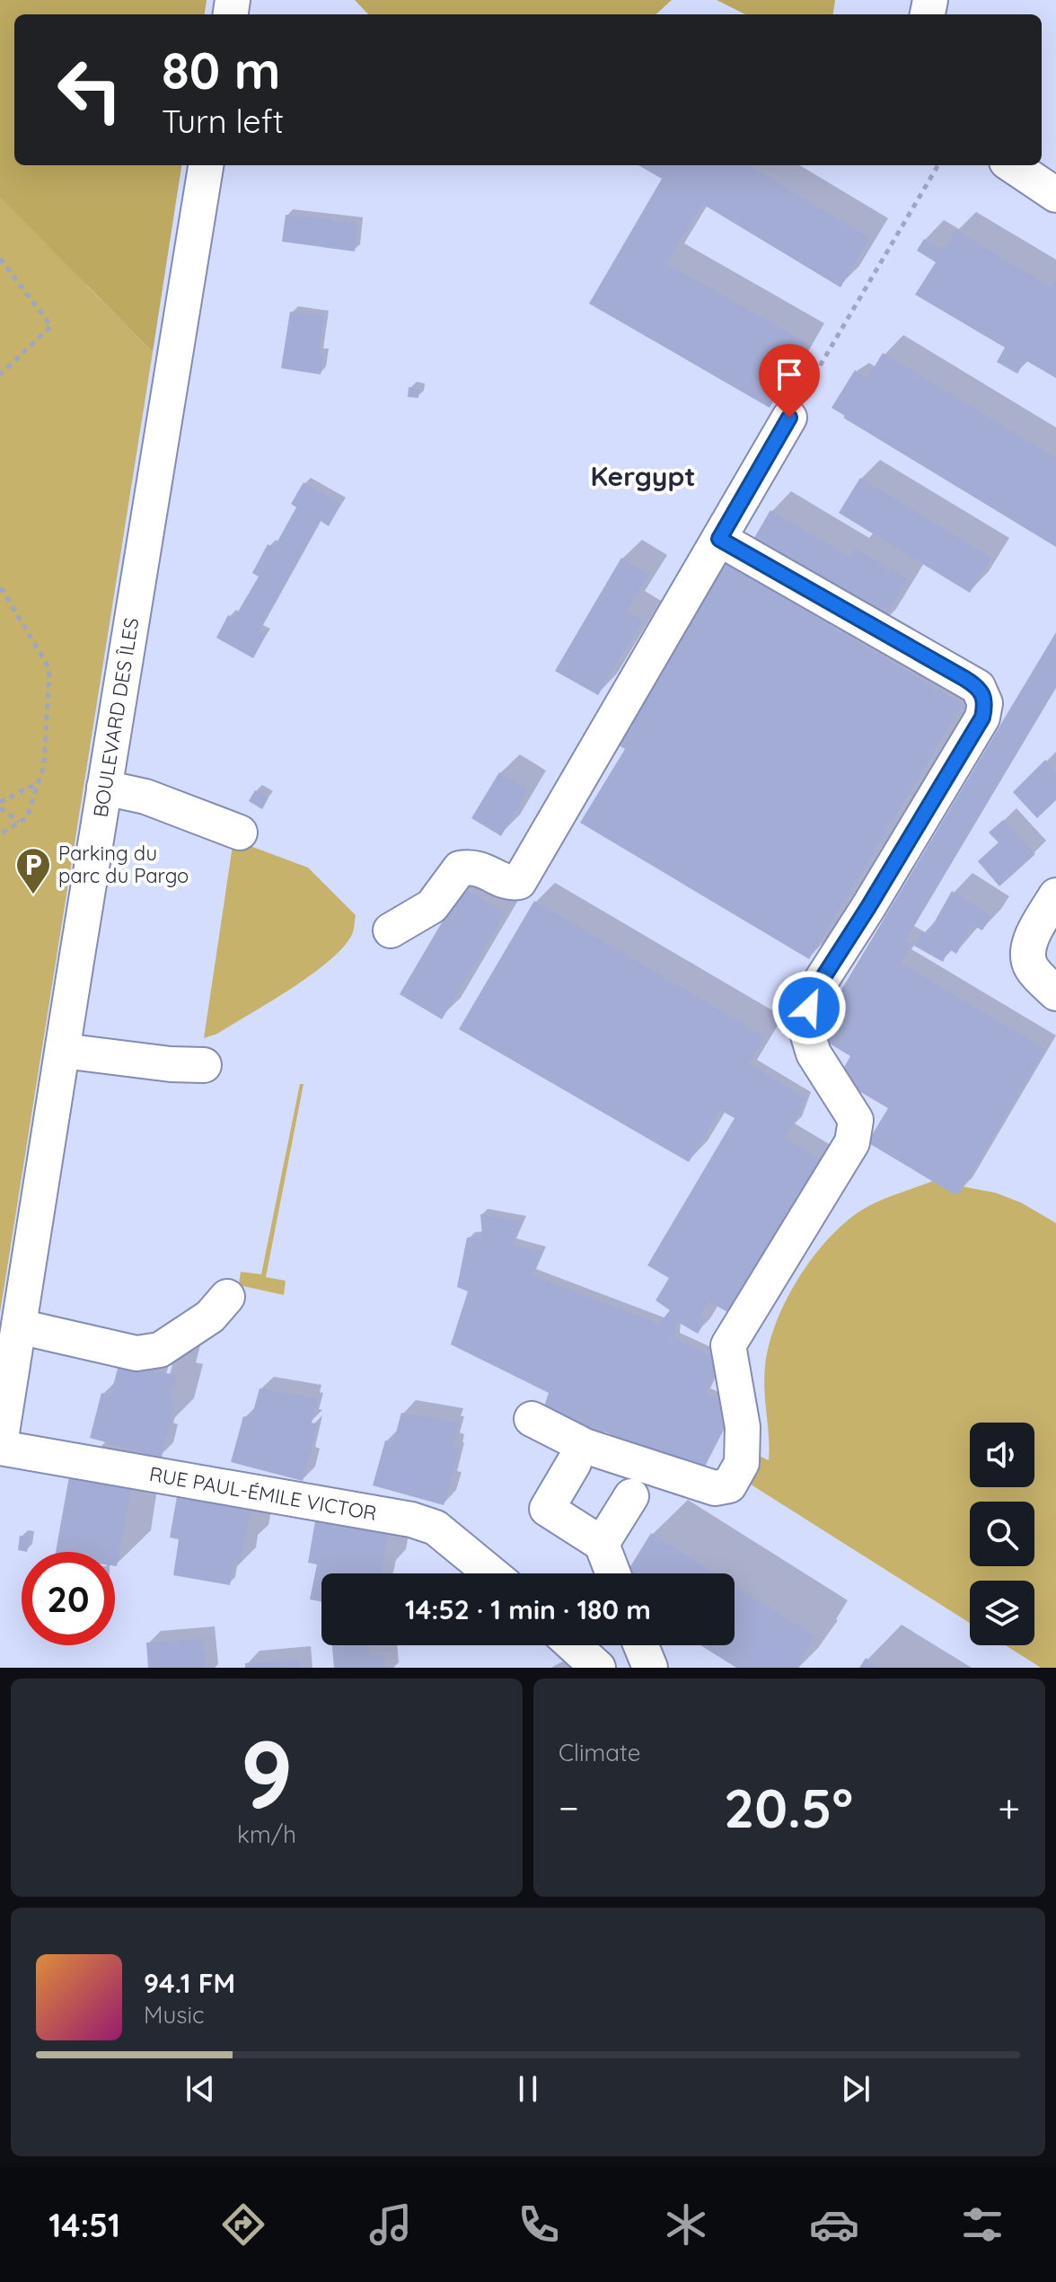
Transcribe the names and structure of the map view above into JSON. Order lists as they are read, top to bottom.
{
  "streets": {
    "street": ["BOULEVARD DES ÎLES", "RUE PAUL-ÉMILE VICTOR"]
  },
  "crossings": [
    ["BOULEVARD DES ÎLES", "RUE PAUL-ÉMILE VICTOR"]
  ],
  "districts": ["Kergypt"],
  "places": {
    "parking": ["Parking du parc du Pargo"]
  },
  "page": {
    "turn": ["80 m", "Turn left"],
    "limit": "20",
    "trip": "14:52 · 1 min · 180 m",
    "tile": [
      ["9", "km/h"],
      "Climate"
    ],
    "heat": ["−", "20.5°", "+"],
    "song": ["94.1 FM", "Music"],
    "tabs": "14:51"
  }
}
